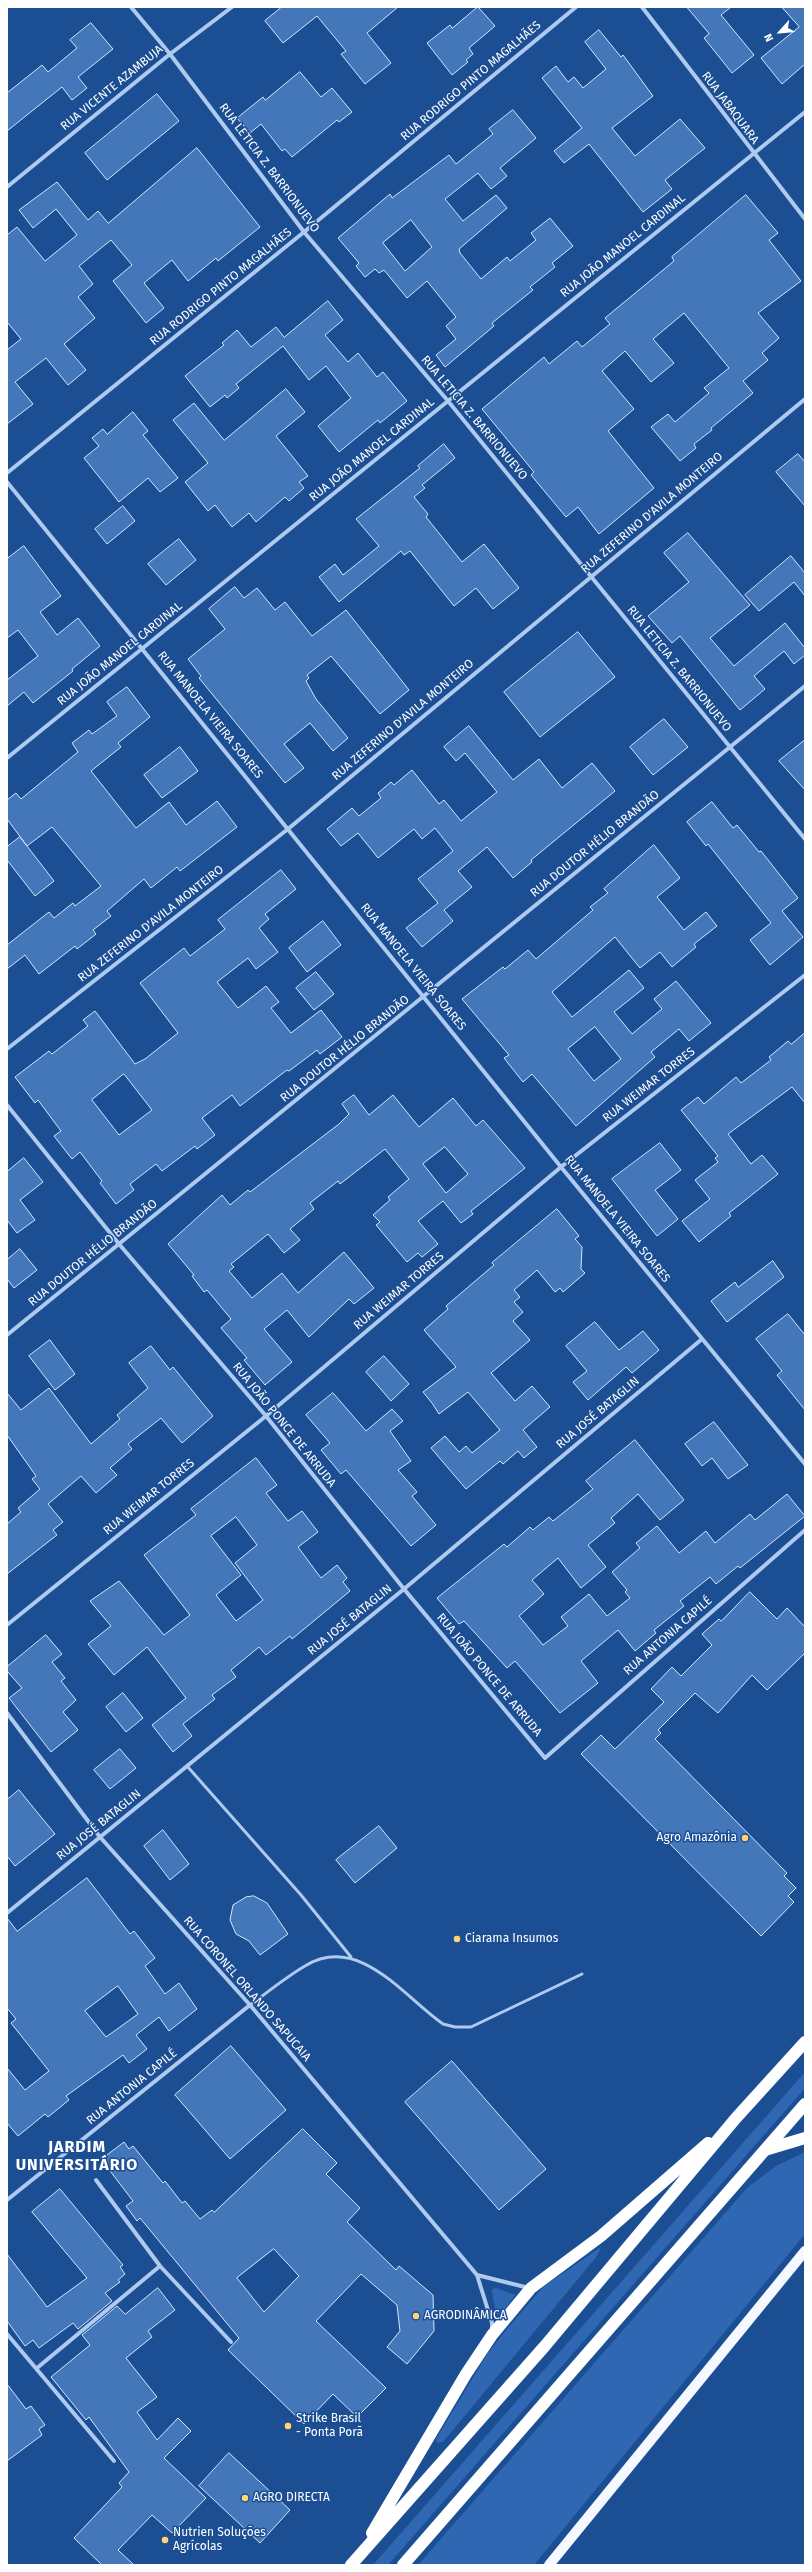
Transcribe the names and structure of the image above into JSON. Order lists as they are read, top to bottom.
{
  "streets": {
    "street": [
      "RUA RODRIGO PINTO MAGALHÃES",
      "RUA VICENTE AZAMBUJA",
      "RUA JABAQUARA",
      "RUA LETICIA Z. BARRIONUEVO",
      "RUA JOÃO MANOEL CARDINAL",
      "RUA ZEFERINO D'AVILA MONTEIRO",
      "RUA MANOELA VIEIRA SOARES",
      "RUA DOUTOR HÉLIO BRANDÃO",
      "RUA WEIMAR TORRES",
      "RUA JOSÉ BATAGLIN",
      "RUA JOÃO PONCE DE ARRUDA",
      "RUA ANTONIA CAPILÉ",
      "RUA CORONEL ORLANDO SAPUCAIA"
    ]
  },
  "crossings": [
    ["RUA RODRIGO PINTO MAGALHÃES", "RUA LETICIA Z. BARRIONUEVO"],
    ["RUA VICENTE AZAMBUJA", "RUA LETICIA Z. BARRIONUEVO"],
    ["RUA JABAQUARA", "RUA JOÃO MANOEL CARDINAL"],
    ["RUA LETICIA Z. BARRIONUEVO", "RUA JOÃO MANOEL CARDINAL"],
    ["RUA LETICIA Z. BARRIONUEVO", "RUA ZEFERINO D'AVILA MONTEIRO"],
    ["RUA LETICIA Z. BARRIONUEVO", "RUA DOUTOR HÉLIO BRANDÃO"],
    ["RUA JOÃO MANOEL CARDINAL", "RUA MANOELA VIEIRA SOARES"],
    ["RUA ZEFERINO D'AVILA MONTEIRO", "RUA MANOELA VIEIRA SOARES"],
    ["RUA MANOELA VIEIRA SOARES", "RUA DOUTOR HÉLIO BRANDÃO"],
    ["RUA MANOELA VIEIRA SOARES", "RUA WEIMAR TORRES"],
    ["RUA MANOELA VIEIRA SOARES", "RUA JOSÉ BATAGLIN"],
    ["RUA DOUTOR HÉLIO BRANDÃO", "RUA JOÃO PONCE DE ARRUDA"],
    ["RUA WEIMAR TORRES", "RUA JOÃO PONCE DE ARRUDA"],
    ["RUA JOSÉ BATAGLIN", "RUA JOÃO PONCE DE ARRUDA"],
    ["RUA JOSÉ BATAGLIN", "RUA CORONEL ORLANDO SAPUCAIA"],
    ["RUA JOÃO PONCE DE ARRUDA", "RUA ANTONIA CAPILÉ"],
    ["RUA ANTONIA CAPILÉ", "RUA CORONEL ORLANDO SAPUCAIA"]
  ],
  "districts": ["JARDIM UNIVERSITÁRIO"],
  "places": [
    "Agro Amazônia",
    "Ciarama Insumos",
    "AGRODINÂMICA",
    "Strike Brasil - Ponta Porã",
    "AGRO DIRECTA",
    "Nutrien Soluções Agrícolas"
  ],
  "north": "bottom left"
}
